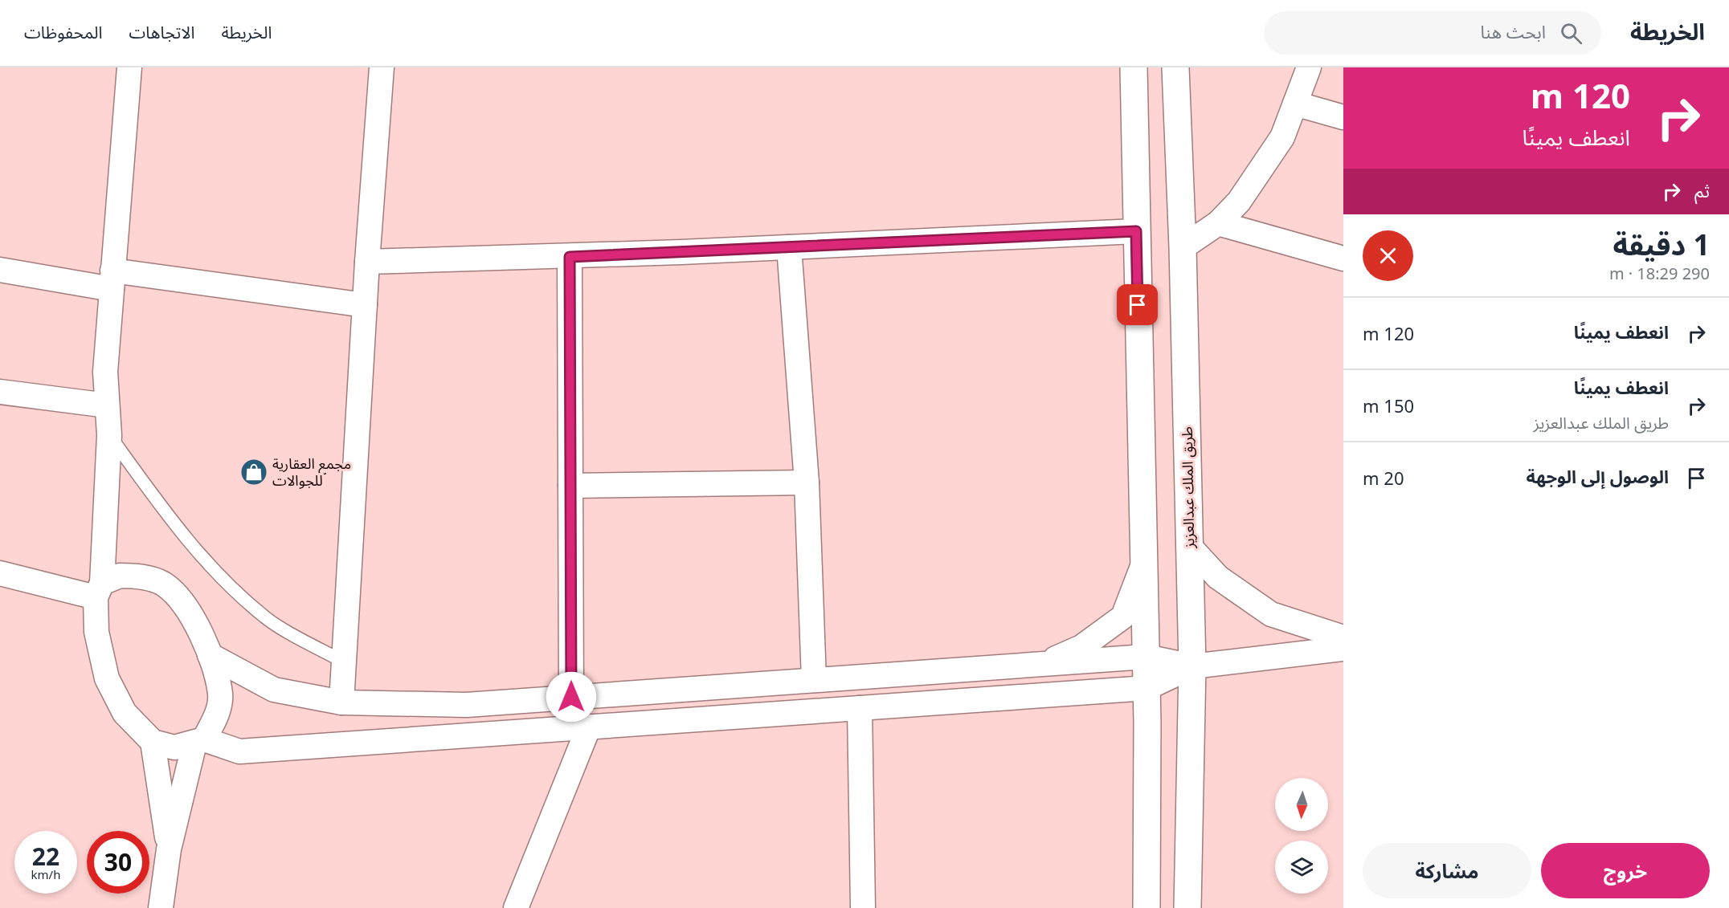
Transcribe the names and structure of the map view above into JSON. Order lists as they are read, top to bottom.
{
  "streets": {
    "main road": ["طريق الملك عبدالعزيز"]
  },
  "places": {
    "shop": ["مجمع العقارية للجوالات"]
  },
  "north": "bottom",
  "page": {
    "header": "الخريطة",
    "search": "ابحث هنا",
    "nav": ["الخريطة", "الاتجاهات", "المحفوظات"],
    "turn": ["120 m", "انعطف يمينًا"],
    "then": "ثم",
    "heading": ["1 دقيقة", "290 m · 18:29"],
    "list": [
      {
        "name": "انعطف يمينًا",
        "value": "120 m"
      },
      {
        "name": "انعطف يمينًا",
        "note": "طريق الملك عبدالعزيز",
        "value": "150 m"
      },
      {
        "name": "الوصول إلى الوجهة",
        "value": "20 m"
      }
    ],
    "speed": "22 km/h",
    "limit": "30",
    "buttons": ["خروج", "مشاركة"]
  }
}
